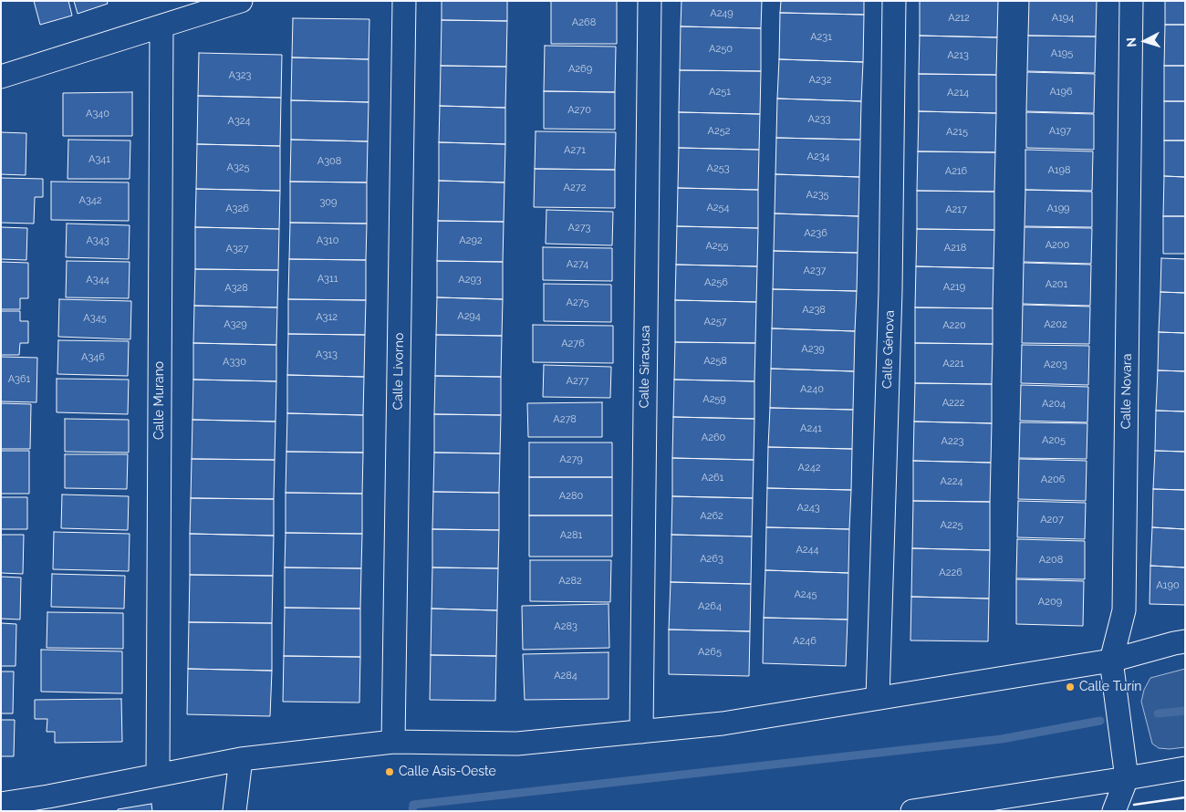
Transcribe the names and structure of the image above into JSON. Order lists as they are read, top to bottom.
{
  "streets": {
    "street": [
      "Calle Génova",
      "Calle Siracusa",
      "Calle Livorno",
      "Calle Novara",
      "Calle Murano"
    ]
  },
  "places": ["Calle Turín", "Calle Asis-Oeste"],
  "house_numbers": [
    "A249",
    "A212",
    "A194",
    "A268",
    "A231",
    "A250",
    "A195",
    "A213",
    "A269",
    "A323",
    "A232",
    "A251",
    "A196",
    "A214",
    "A270",
    "A340",
    "A233",
    "A324",
    "A252",
    "A197",
    "A215",
    "A271",
    "A234",
    "A341",
    "A308",
    "A325",
    "A253",
    "A198",
    "A216",
    "A272",
    "A235",
    "A342",
    "309",
    "A254",
    "A326",
    "A199",
    "A217",
    "A273",
    "A236",
    "A343",
    "A310",
    "A292",
    "A200",
    "A255",
    "A218",
    "A327",
    "A274",
    "A237",
    "A311",
    "A344",
    "A293",
    "A256",
    "A201",
    "A219",
    "A328",
    "A275",
    "A238",
    "A294",
    "A312",
    "A345",
    "A257",
    "A329",
    "A202",
    "A220",
    "A276",
    "A239",
    "A313",
    "A346",
    "A258",
    "A330",
    "A221",
    "A203",
    "A361",
    "A277",
    "A240",
    "A259",
    "A222",
    "A204",
    "A278",
    "A241",
    "A260",
    "A205",
    "A223",
    "A279",
    "A242",
    "A261",
    "A206",
    "A224",
    "A280",
    "A243",
    "A262",
    "A207",
    "A225",
    "A281",
    "A244",
    "A263",
    "A208",
    "A226",
    "A282",
    "A190",
    "A245",
    "A209",
    "A264",
    "A283",
    "A246",
    "A265",
    "A284"
  ],
  "north": "left"
}
